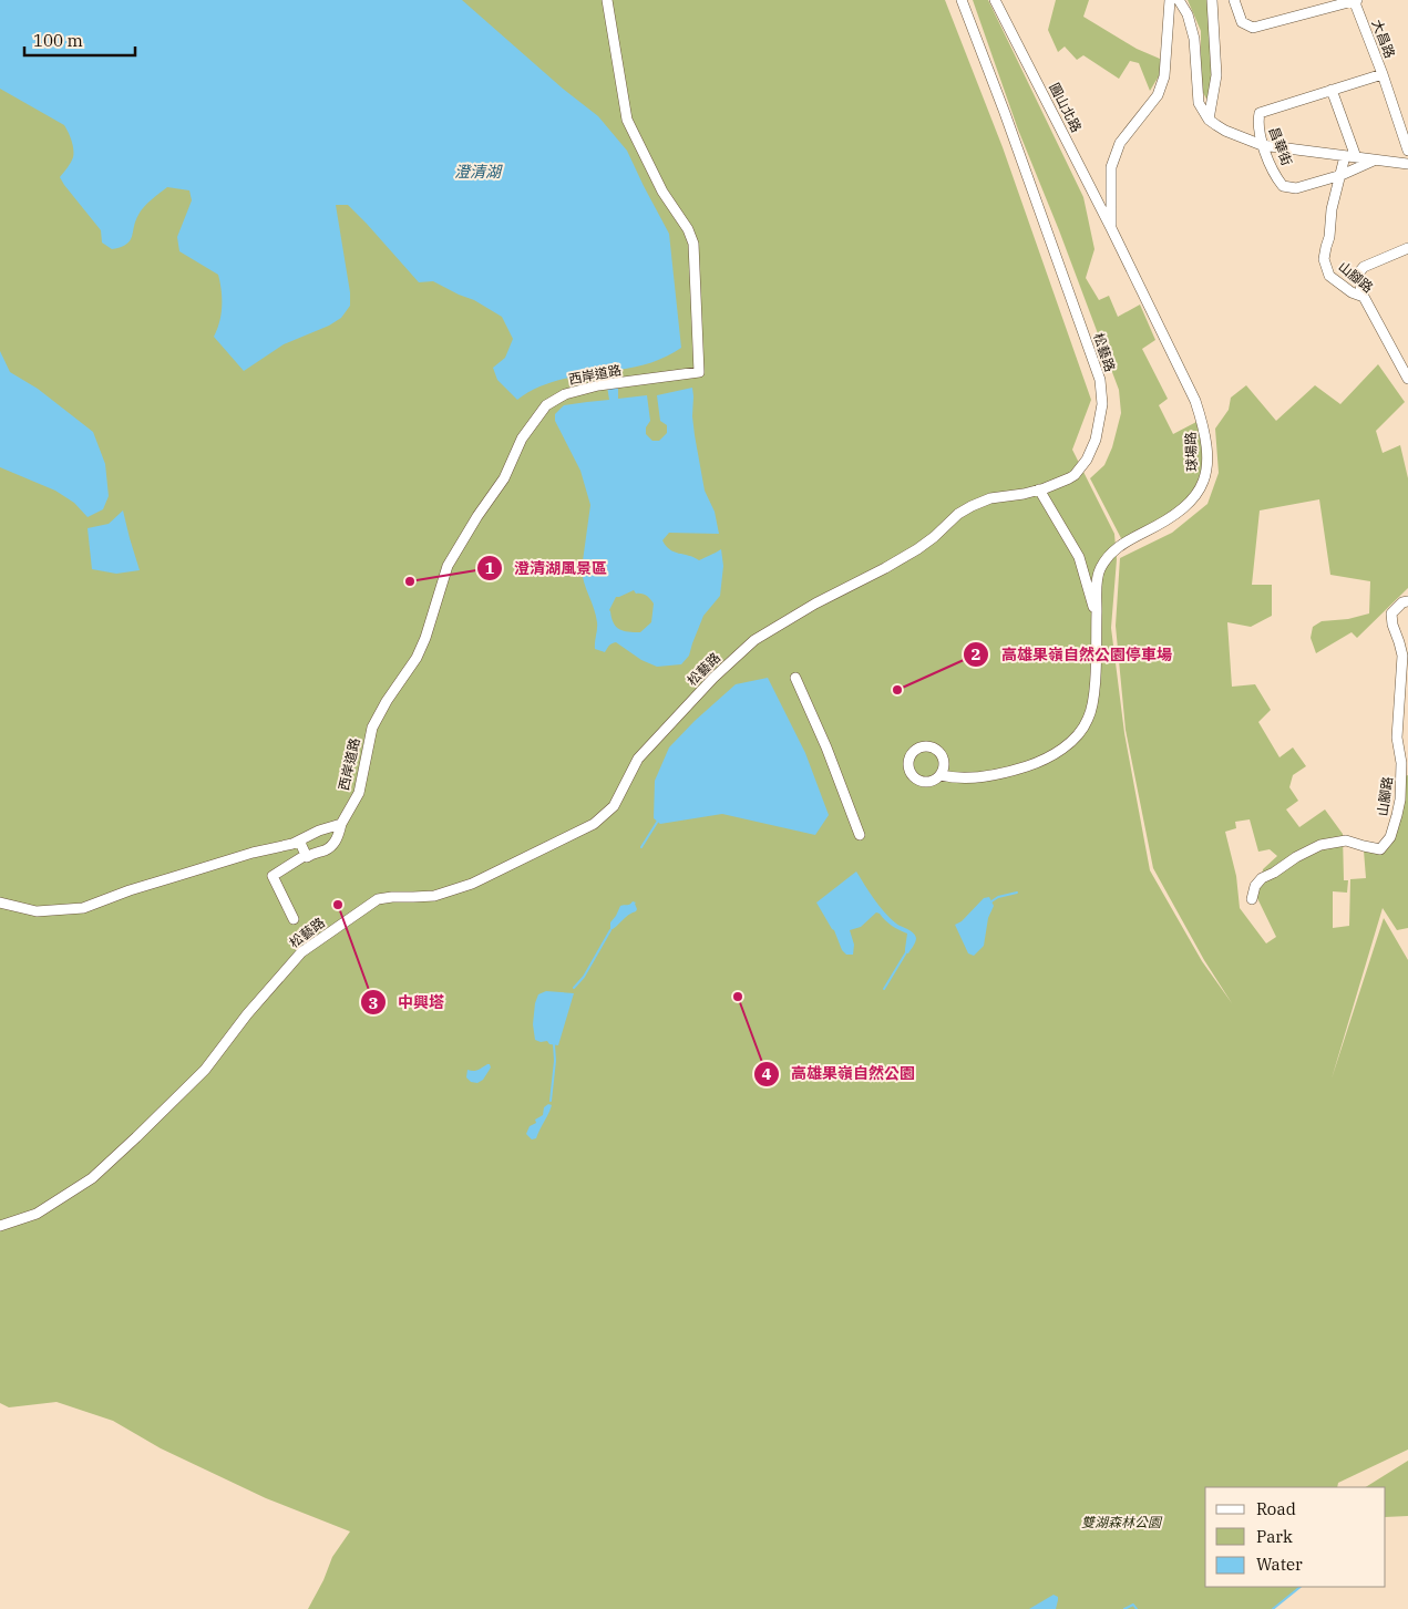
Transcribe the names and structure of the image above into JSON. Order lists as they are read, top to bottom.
{
  "streets": {
    "street": [
      "大昌路",
      "圓山北路",
      "昌華街",
      "山腳路",
      "松藝路",
      "西岸道路",
      "球場路"
    ]
  },
  "crossings": [
    ["大昌路", "昌華街"],
    ["圓山北路", "球場路"],
    ["昌華街", "山腳路"]
  ],
  "water": ["澄清湖"],
  "parks": ["雙湖森林公園"],
  "places": [
    "澄清湖風景區",
    "高雄果嶺自然公園停車場",
    "中興塔",
    "高雄果嶺自然公園"
  ],
  "legend": ["Road", "Park", "Water"],
  "scale_bar": "100 m"
}
